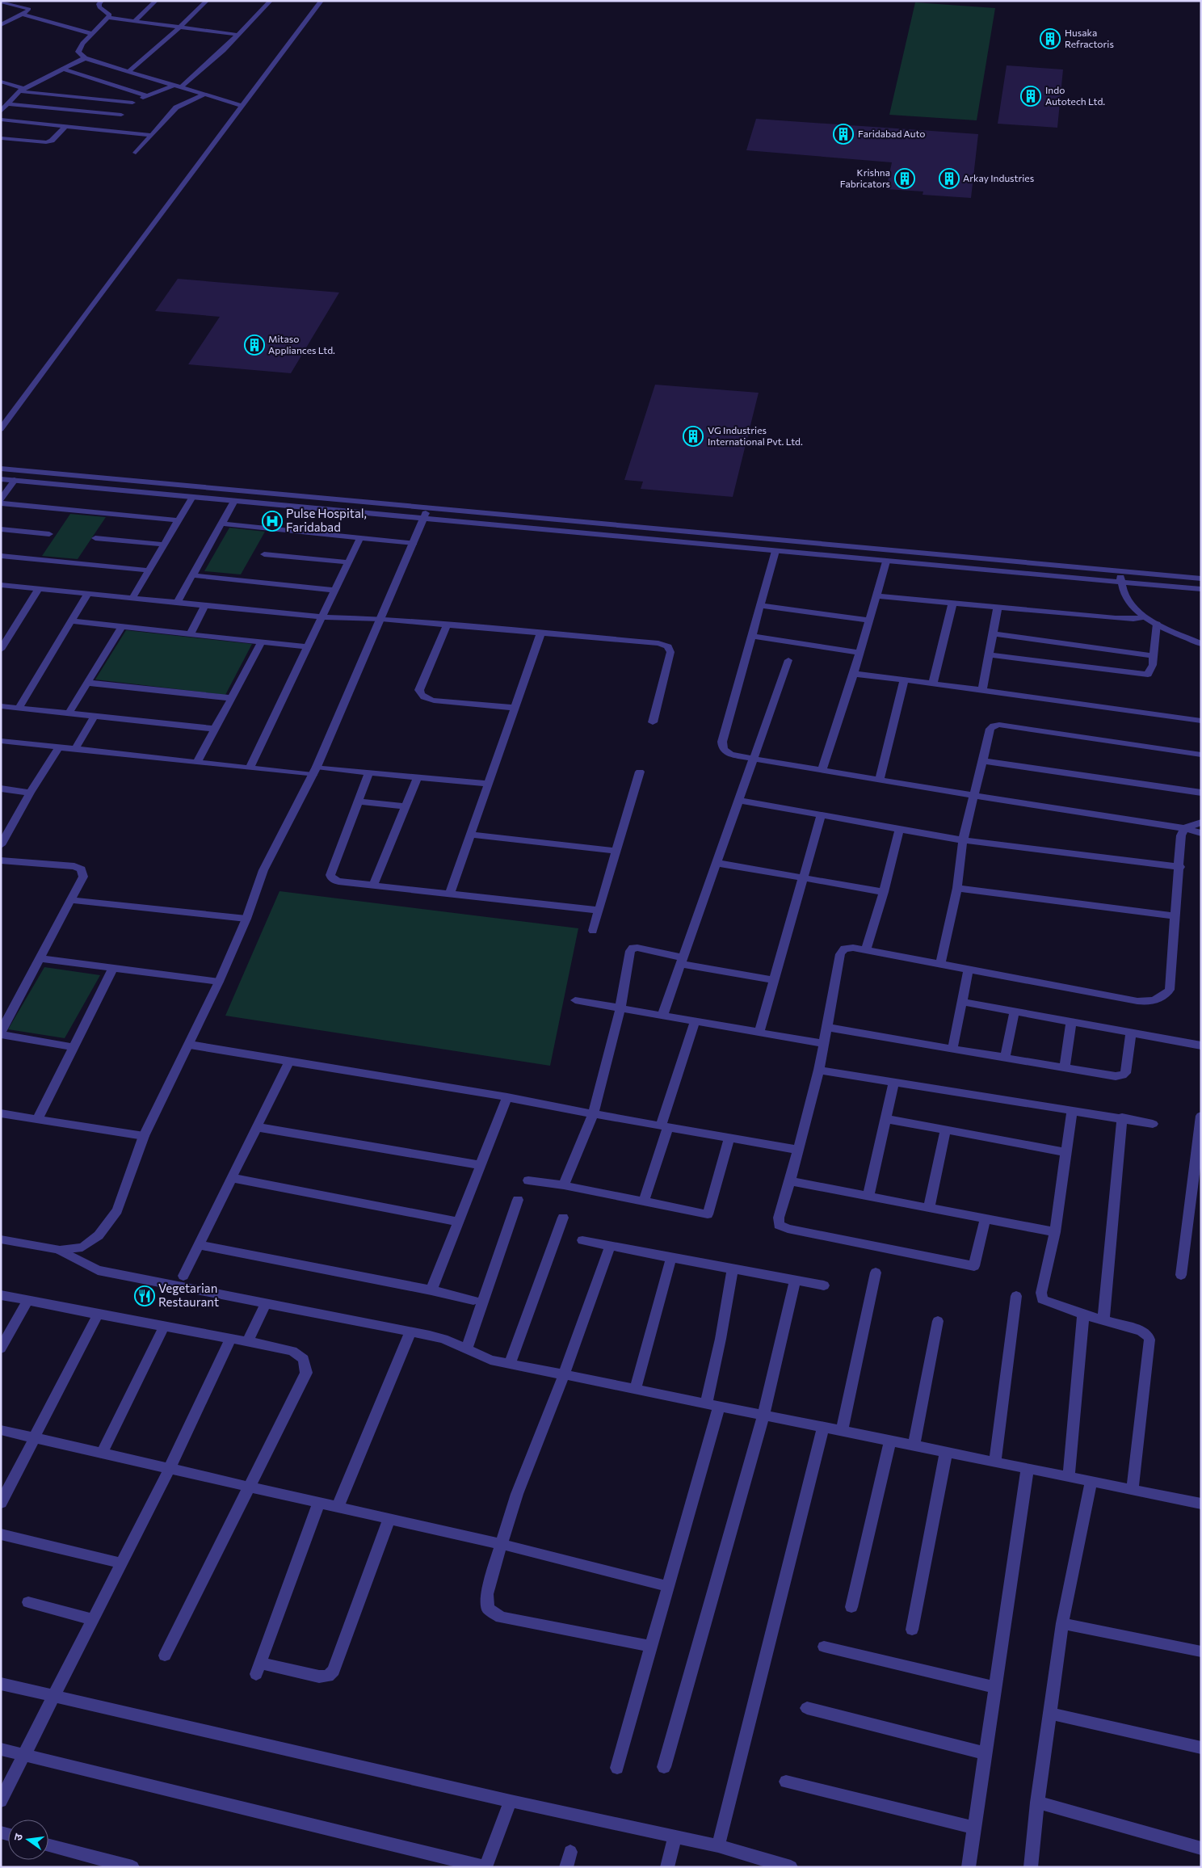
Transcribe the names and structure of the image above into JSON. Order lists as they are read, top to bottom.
{
  "places": {
    "building": [
      "Husaka Refractoris",
      "Indo Autotech Ltd.",
      "Faridabad Auto",
      "Krishna Fabricators",
      "Arkay Industries",
      "Mitaso Appliances Ltd.",
      "VG Industries International Pvt. Ltd."
    ],
    "hospital": ["Pulse Hospital, Faridabad"],
    "restaurant": ["Vegetarian Restaurant"]
  },
  "north": "left"
}
